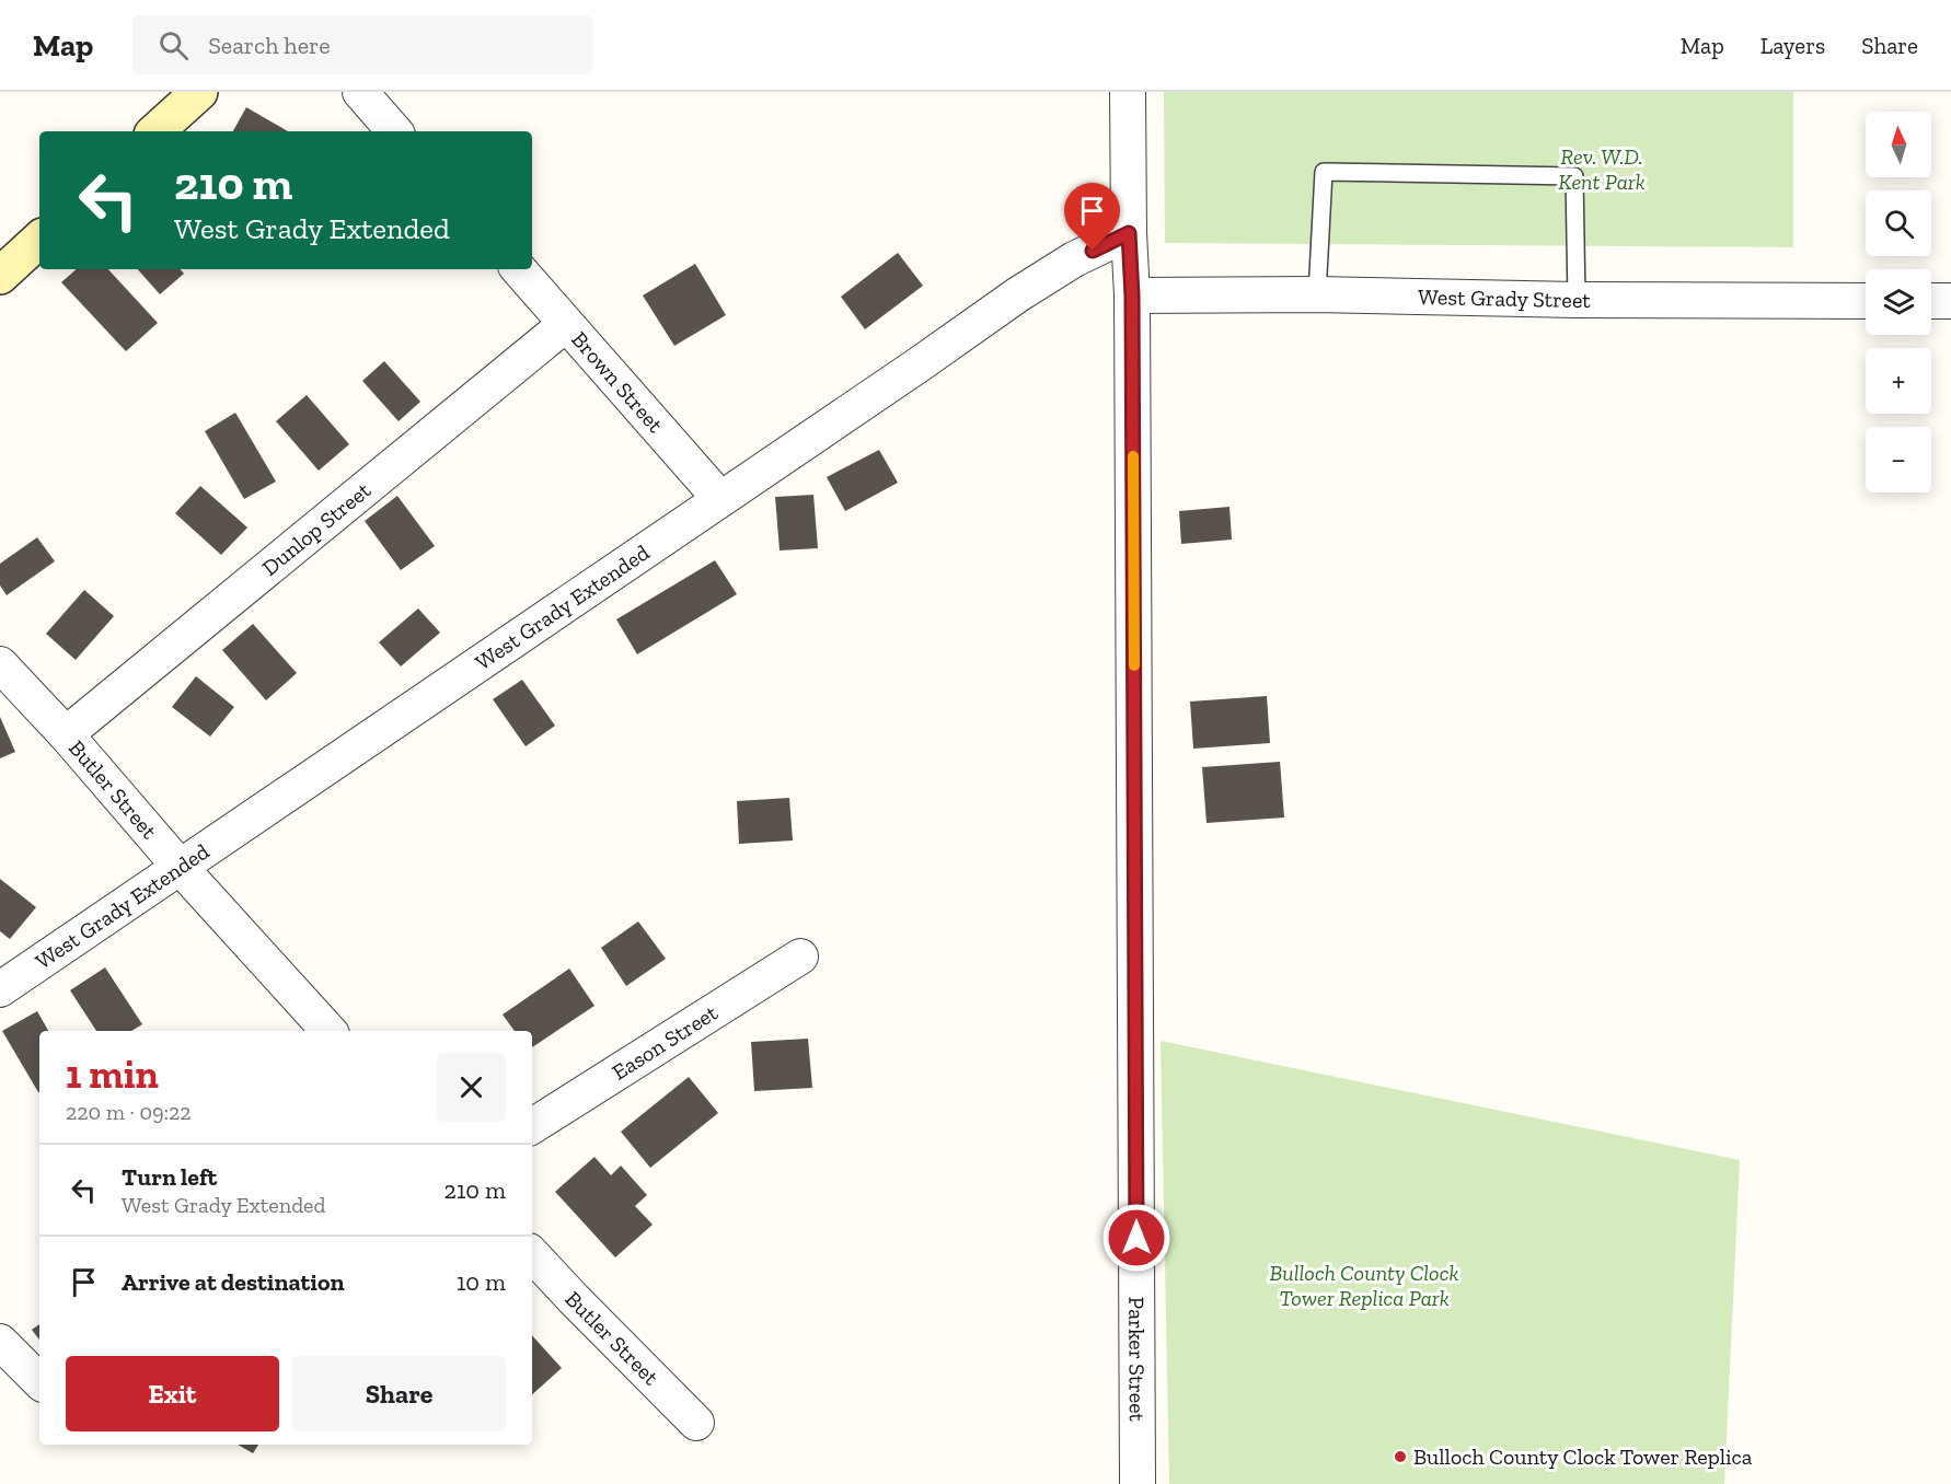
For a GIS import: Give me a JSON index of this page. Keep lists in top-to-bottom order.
{
  "streets": {
    "street": [
      "West Grady Street",
      "Brown Street",
      "Dunlop Street",
      "West Grady Extended",
      "Butler Street",
      "Eason Street",
      "Parker Street"
    ]
  },
  "crossings": [
    ["West Grady Street", "Parker Street"],
    ["Brown Street", "Dunlop Street"],
    ["Brown Street", "West Grady Extended"],
    ["Dunlop Street", "Butler Street"],
    ["West Grady Extended", "Butler Street"],
    ["West Grady Extended", "Parker Street"]
  ],
  "parks": ["Rev. W.D. Kent Park", "Bulloch County Clock Tower Replica Park"],
  "places": ["Bulloch County Clock Tower Replica"],
  "north": "top",
  "page": {
    "header": "Map",
    "search": "Search here",
    "nav": ["Map", "Layers", "Share"],
    "map_buttons": ["+", "−"],
    "turn": ["210 m", "West Grady Extended"],
    "heading": ["1 min", "220 m · 09:22"],
    "list": [
      {
        "name": "Turn left",
        "note": "West Grady Extended",
        "value": "210 m"
      },
      {
        "name": "Arrive at destination",
        "value": "10 m"
      }
    ],
    "buttons": ["Exit", "Share"]
  }
}
